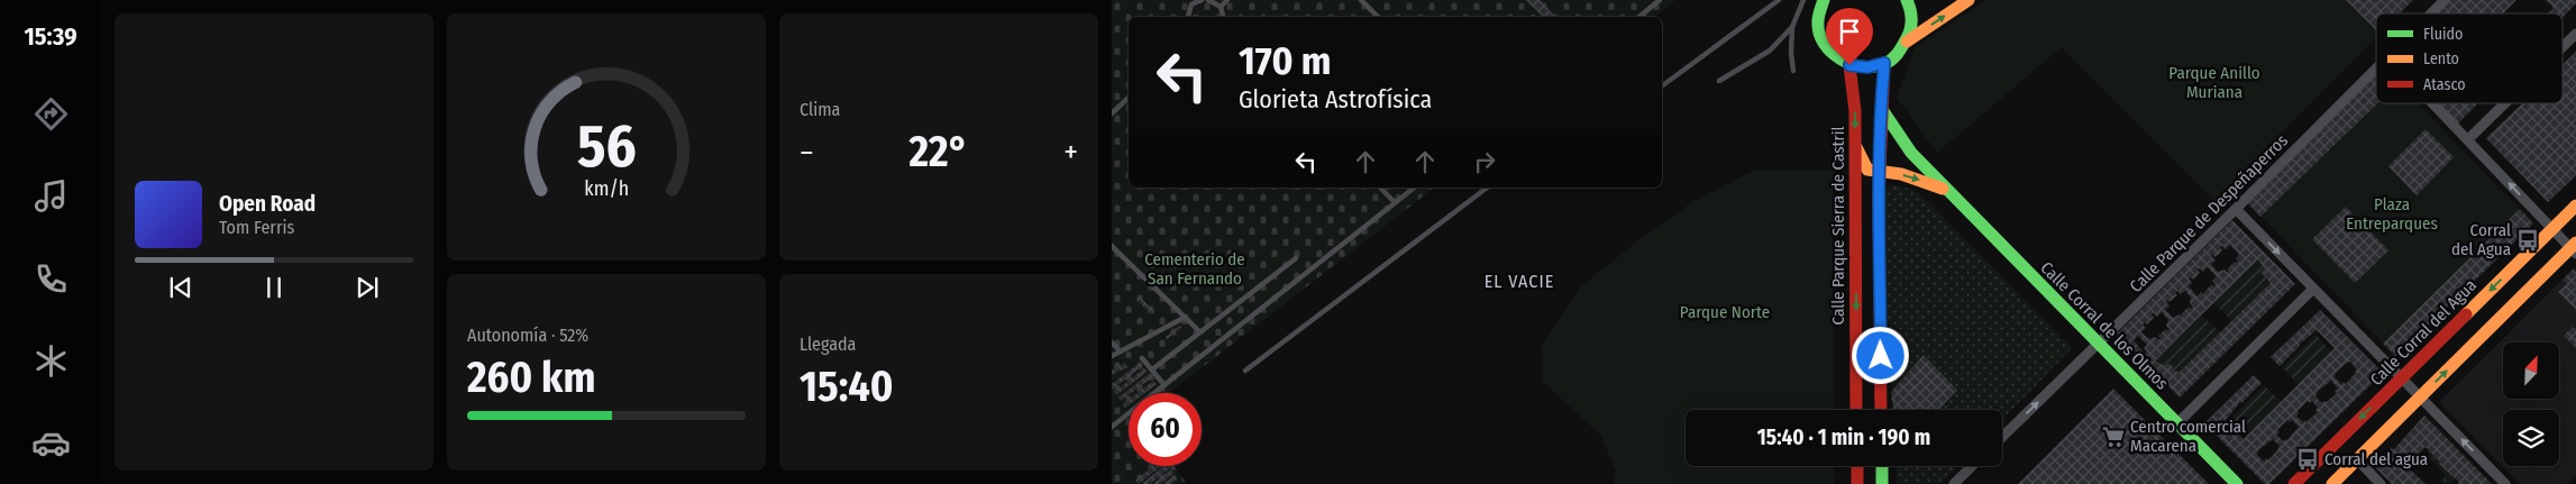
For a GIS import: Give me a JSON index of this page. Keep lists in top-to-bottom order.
{
  "streets": {
    "street": [
      "Calle Parque de Despeñaperros",
      "Calle Parque Sierra de Castril",
      "Calle Corral de los Olmos",
      "Calle Corral del Agua"
    ]
  },
  "crossings": [
    ["Calle Parque de Despeñaperros", "Calle Corral de los Olmos"]
  ],
  "districts": ["EL VACIE"],
  "parks": [
    "Parque Anillo Muriana",
    "Plaza Entreparques",
    "Cementerio de San Fernando",
    "Parque Norte"
  ],
  "places": {
    "bus stop": ["Corral del Agua", "Corral del agua"],
    "supermarket": ["Centro comercial Macarena"]
  },
  "legend": ["Fluido", "Lento", "Atasco"],
  "north": "top right",
  "page": {
    "tabs": "15:39",
    "tile": [
      "Clima",
      ["Autonomía · 52%", "260 km"],
      ["Llegada", "15:40"]
    ],
    "turn": ["170 m", "Glorieta Astrofísica"],
    "heat": ["−", "22°", "+"],
    "song": ["Open Road", "Tom Ferris"],
    "limit": "60",
    "trip": "15:40 · 1 min · 190 m",
    "gauge": ["56", "km/h"]
  }
}
